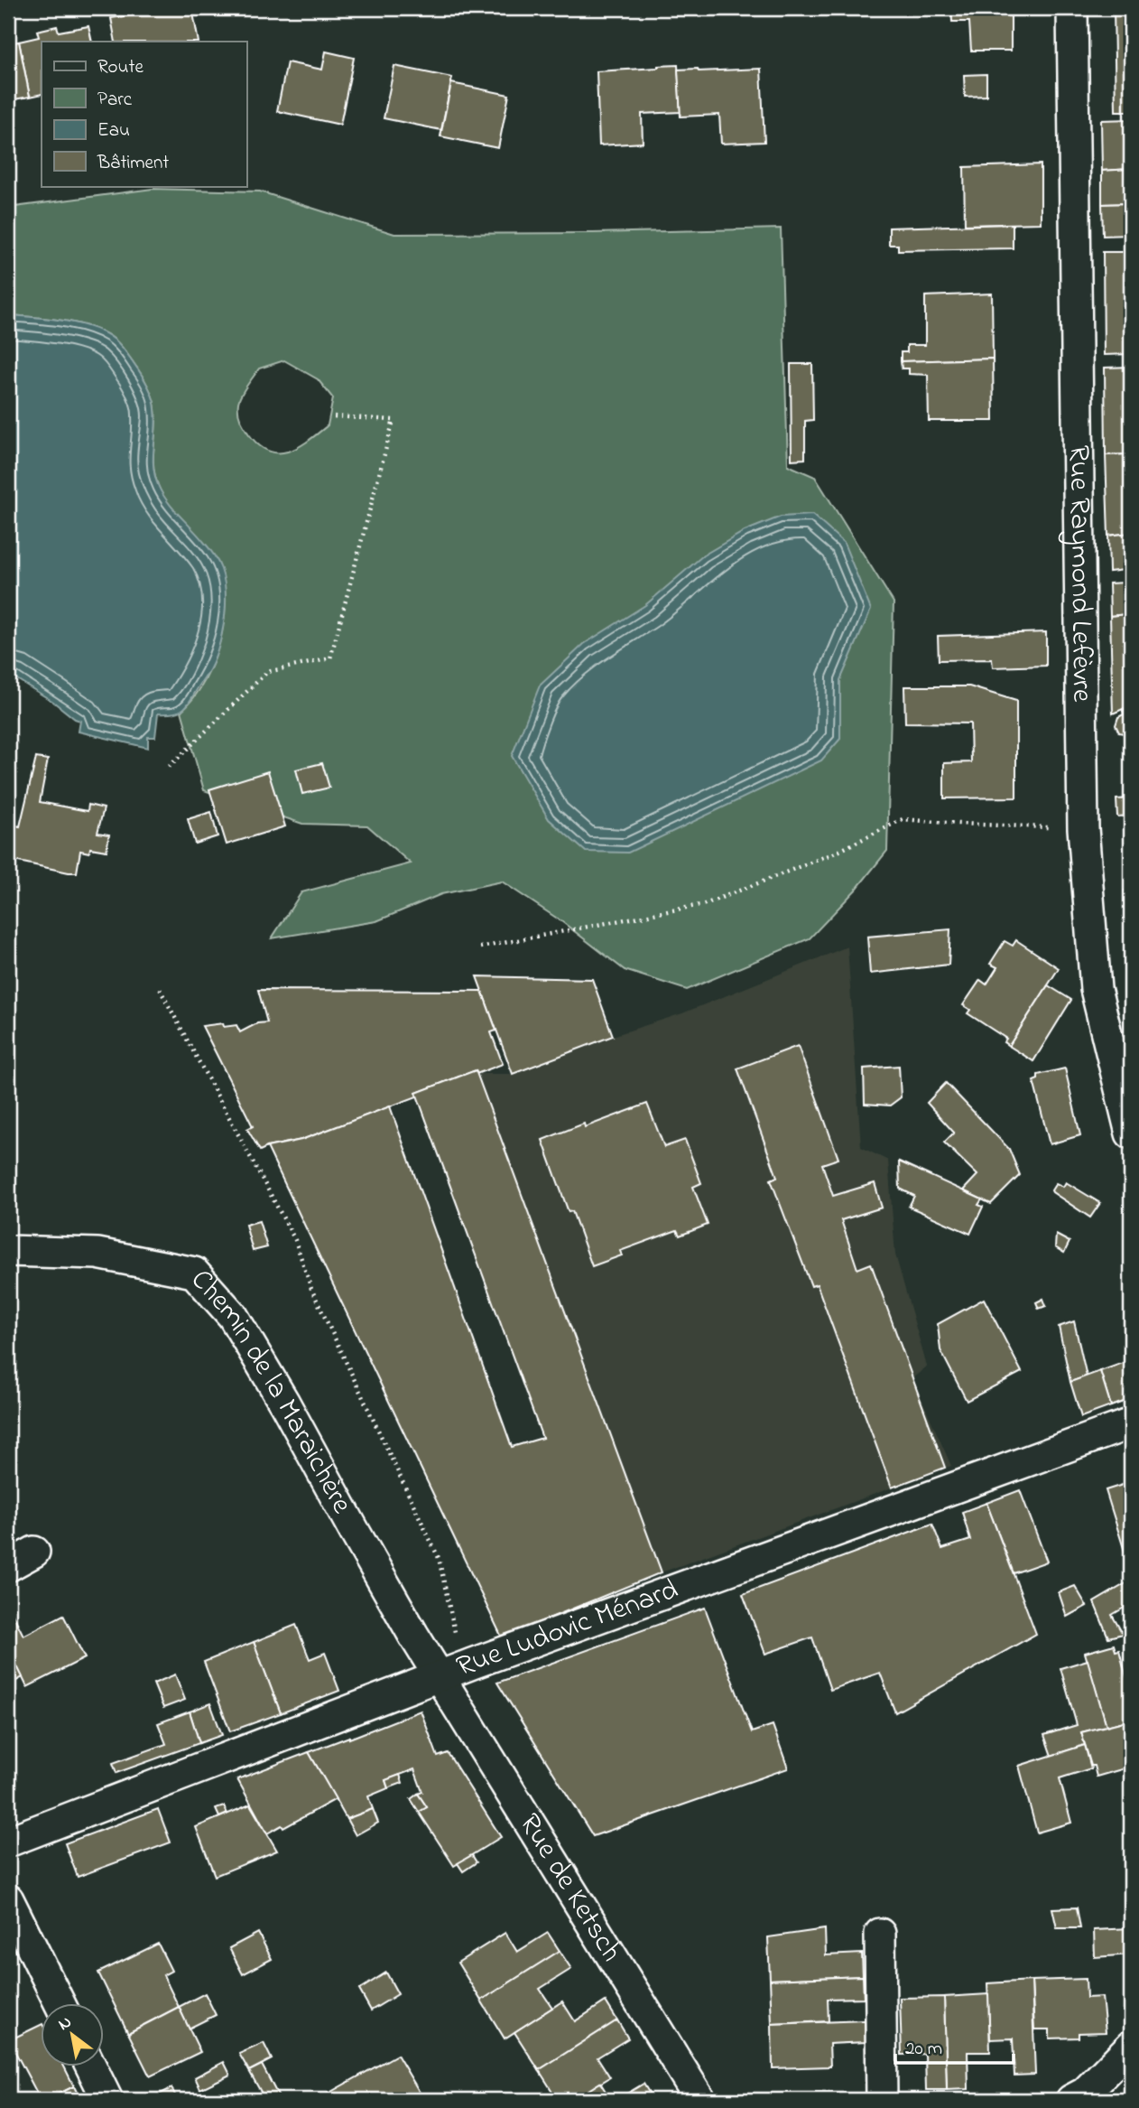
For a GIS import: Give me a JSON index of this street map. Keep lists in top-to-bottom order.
{
  "streets": {
    "street": [
      "Rue Raymond Lefèvre",
      "Chemin de la Maraichère",
      "Rue Ludovic Ménard",
      "Rue de Ketsch"
    ]
  },
  "crossings": [
    ["Chemin de la Maraichère", "Rue Ludovic Ménard"],
    ["Chemin de la Maraichère", "Rue de Ketsch"],
    ["Rue Ludovic Ménard", "Rue de Ketsch"]
  ],
  "legend": [
    "Route",
    "Parc",
    "Eau",
    "Bâtiment"
  ],
  "scale_bar": "20 m",
  "north": "top left"
}
